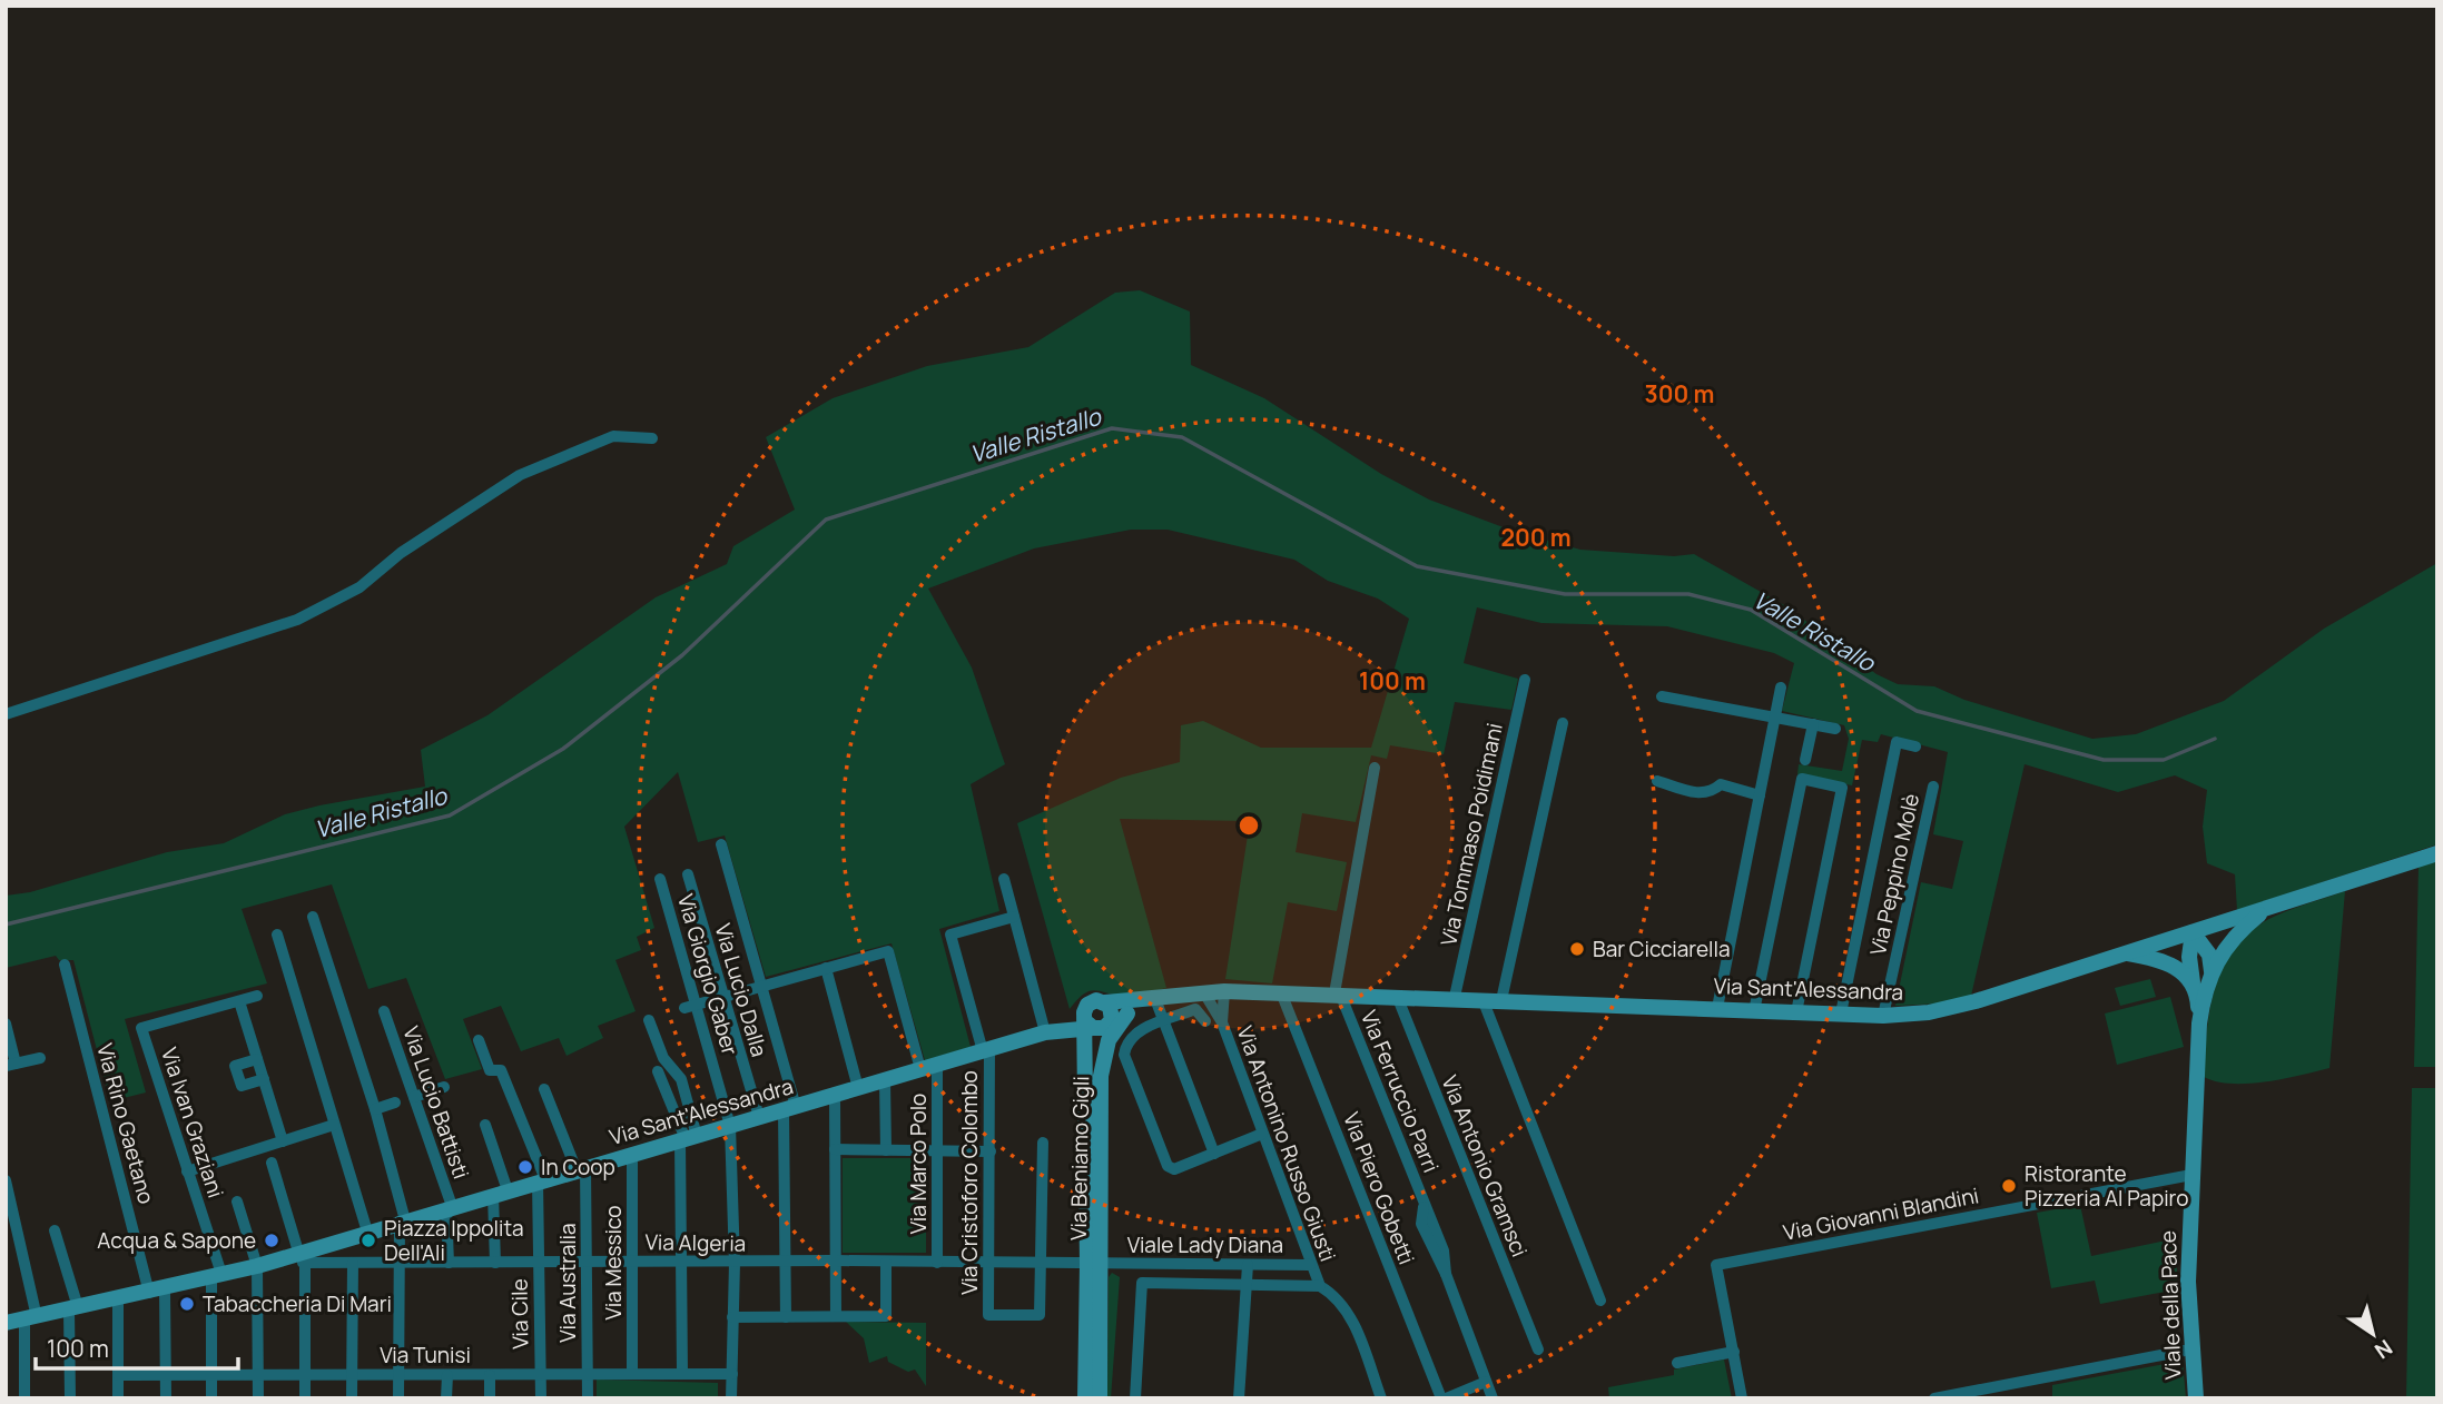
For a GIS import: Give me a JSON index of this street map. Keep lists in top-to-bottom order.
{
  "streets": {
    "street": [
      "Via Tommaso Poidimani",
      "Via Peppino Molè",
      "Via Giorgio Gaber",
      "Via Sant'Alessandra",
      "Via Lucio Dalla",
      "Via Ferruccio Parri",
      "Via Lucio Battisti",
      "Via Ivan Graziani",
      "Via Rino Gaetano",
      "Via Antonino Russo Giusti",
      "Via Beniamo Gigli",
      "Via Marco Polo",
      "Via Antonio Gramsci",
      "Via Cristoforo Colombo",
      "Via Piero Gobetti",
      "Via Giovanni Blandini",
      "Via Algeria",
      "Viale Lady Diana",
      "Via Messico",
      "Via Australia",
      "Viale della Pace",
      "Via Cile",
      "Via Tunisi"
    ]
  },
  "crossings": [
    ["Via Tommaso Poidimani", "Via Sant'Alessandra"],
    ["Via Peppino Molè", "Via Sant'Alessandra"],
    ["Via Giorgio Gaber", "Via Sant'Alessandra"],
    ["Via Giorgio Gaber", "Via Algeria"],
    ["Via Giorgio Gaber", "Via Tunisi"],
    ["Via Sant'Alessandra", "Via Lucio Dalla"],
    ["Via Sant'Alessandra", "Via Ferruccio Parri"],
    ["Via Sant'Alessandra", "Via Lucio Battisti"],
    ["Via Sant'Alessandra", "Via Ivan Graziani"],
    ["Via Sant'Alessandra", "Via Rino Gaetano"],
    ["Via Sant'Alessandra", "Via Marco Polo"],
    ["Via Sant'Alessandra", "Via Antonio Gramsci"],
    ["Via Sant'Alessandra", "Via Cristoforo Colombo"],
    ["Via Sant'Alessandra", "Via Piero Gobetti"],
    ["Via Sant'Alessandra", "Via Algeria"],
    ["Via Sant'Alessandra", "Via Messico"],
    ["Via Sant'Alessandra", "Via Australia"],
    ["Via Sant'Alessandra", "Via Cile"],
    ["Via Lucio Battisti", "Via Algeria"],
    ["Via Ivan Graziani", "Via Tunisi"],
    ["Via Rino Gaetano", "Via Tunisi"],
    ["Via Antonino Russo Giusti", "Viale Lady Diana"],
    ["Via Beniamo Gigli", "Via Algeria"],
    ["Via Beniamo Gigli", "Viale Lady Diana"],
    ["Via Marco Polo", "Via Algeria"],
    ["Via Cristoforo Colombo", "Via Algeria"],
    ["Via Giovanni Blandini", "Viale della Pace"],
    ["Via Algeria", "Viale Lady Diana"],
    ["Via Algeria", "Via Messico"],
    ["Via Algeria", "Via Australia"],
    ["Via Algeria", "Via Cile"],
    ["Via Messico", "Via Tunisi"],
    ["Via Australia", "Via Tunisi"],
    ["Via Cile", "Via Tunisi"]
  ],
  "water": ["Valle Ristallo"],
  "places": [
    "Bar Cicciarella",
    "In Coop",
    "Ristorante Pizzeria Al Papiro",
    "Acqua & Sapone",
    "Piazza Ippolita Dell'Ali",
    "Tabaccheria Di Mari"
  ],
  "scale_bar": "100 m",
  "north": "bottom right",
  "rings": ["300 m", "200 m", "100 m"]
}
